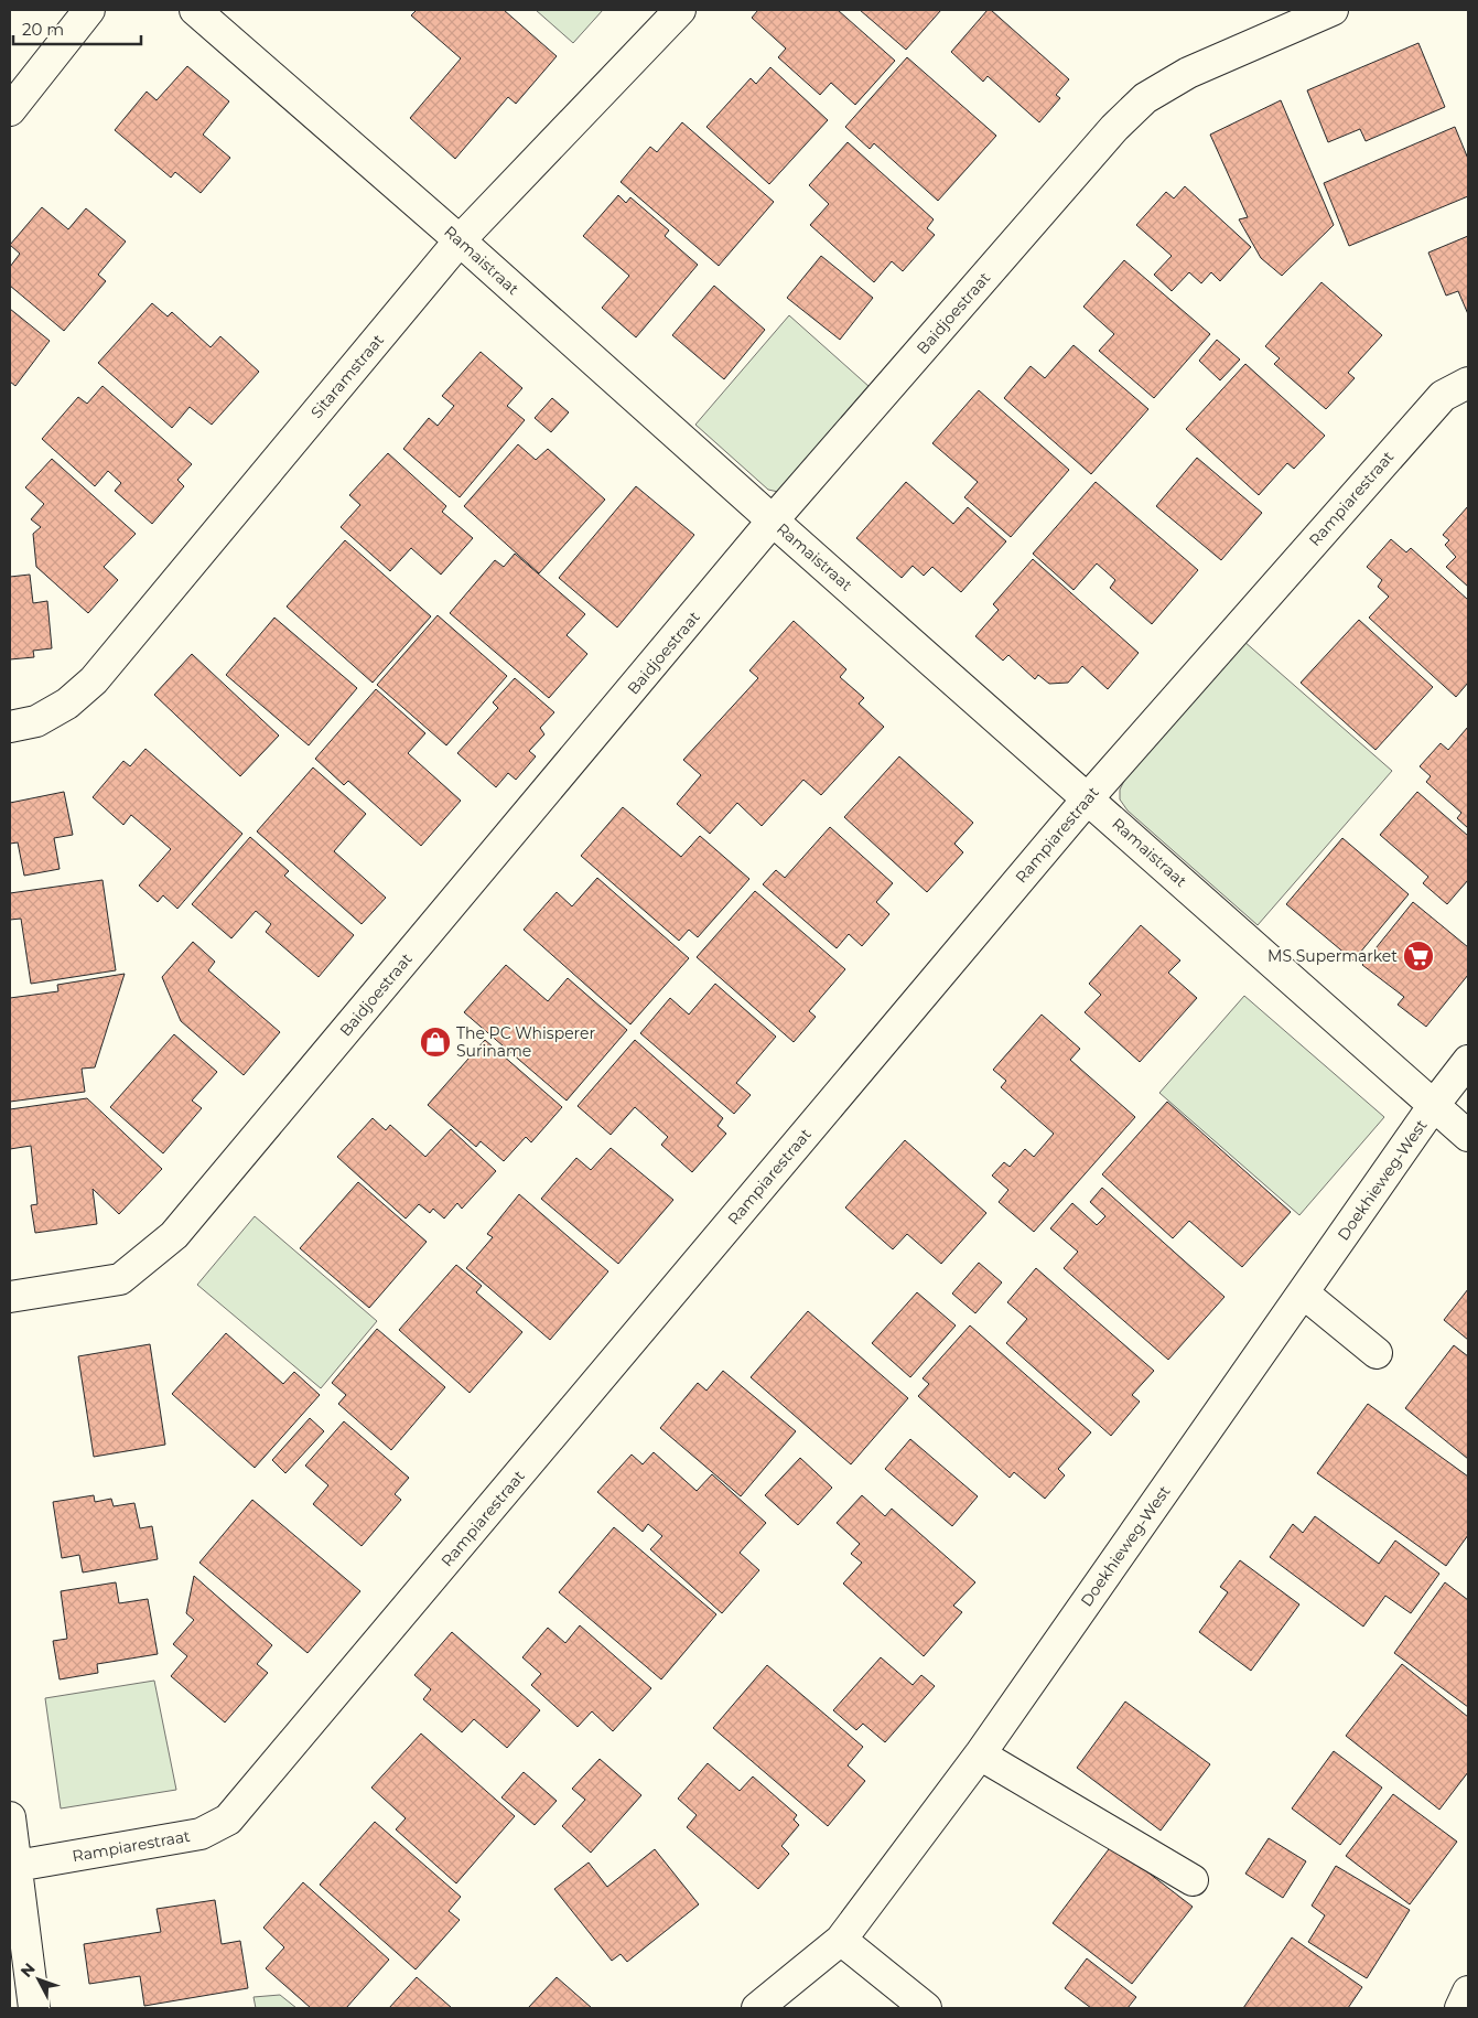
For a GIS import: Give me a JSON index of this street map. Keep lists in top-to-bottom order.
{
  "streets": {
    "street": [
      "Ramaistraat",
      "Baidjoestraat",
      "Sitaramstraat",
      "Rampiarestraat",
      "Doekhieweg-West"
    ]
  },
  "crossings": [
    ["Ramaistraat", "Baidjoestraat"],
    ["Ramaistraat", "Sitaramstraat"],
    ["Ramaistraat", "Rampiarestraat"],
    ["Ramaistraat", "Doekhieweg-West"]
  ],
  "places": {
    "supermarket": ["MS Supermarket"],
    "shop": ["The PC Whisperer Suriname"]
  },
  "scale_bar": "20 m",
  "north": "top left"
}
